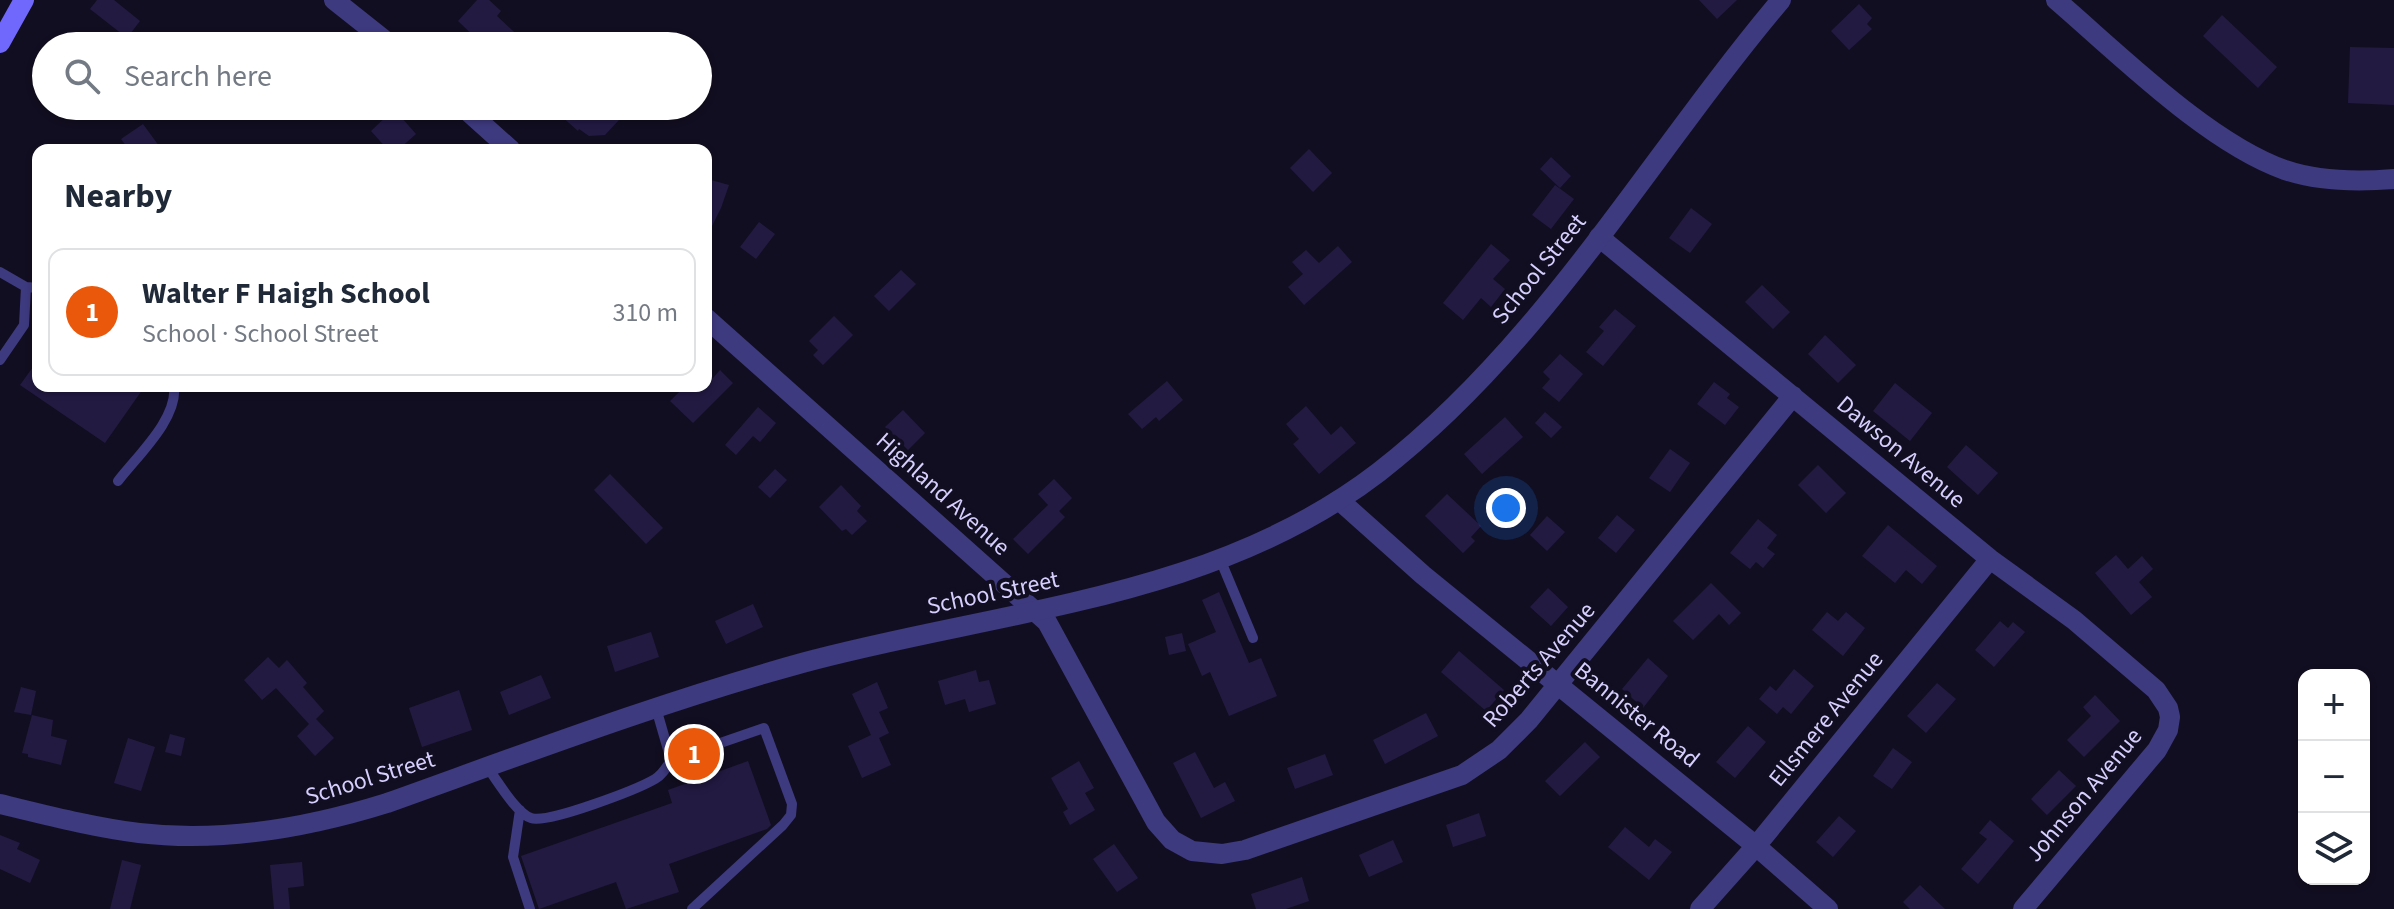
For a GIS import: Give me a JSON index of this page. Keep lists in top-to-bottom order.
{
  "streets": {
    "street": [
      "School Street",
      "Dawson Avenue",
      "Highland Avenue",
      "Roberts Avenue",
      "Bannister Road",
      "Ellsmere Avenue",
      "Johnson Avenue"
    ]
  },
  "crossings": [
    ["School Street", "Dawson Avenue"],
    ["School Street", "Highland Avenue"],
    ["School Street", "Bannister Road"],
    ["Dawson Avenue", "Roberts Avenue"],
    ["Dawson Avenue", "Ellsmere Avenue"],
    ["Dawson Avenue", "Johnson Avenue"],
    ["Highland Avenue", "Roberts Avenue"],
    ["Roberts Avenue", "Bannister Road"],
    ["Bannister Road", "Ellsmere Avenue"]
  ],
  "page": {
    "search": "Search here",
    "heading": "Nearby",
    "list": [
      {
        "mark": "1",
        "name": "Walter F Haigh School",
        "note": "School · School Street",
        "value": "310 m"
      }
    ],
    "map_buttons": ["+", "−"],
    "pins": "1"
  }
}
